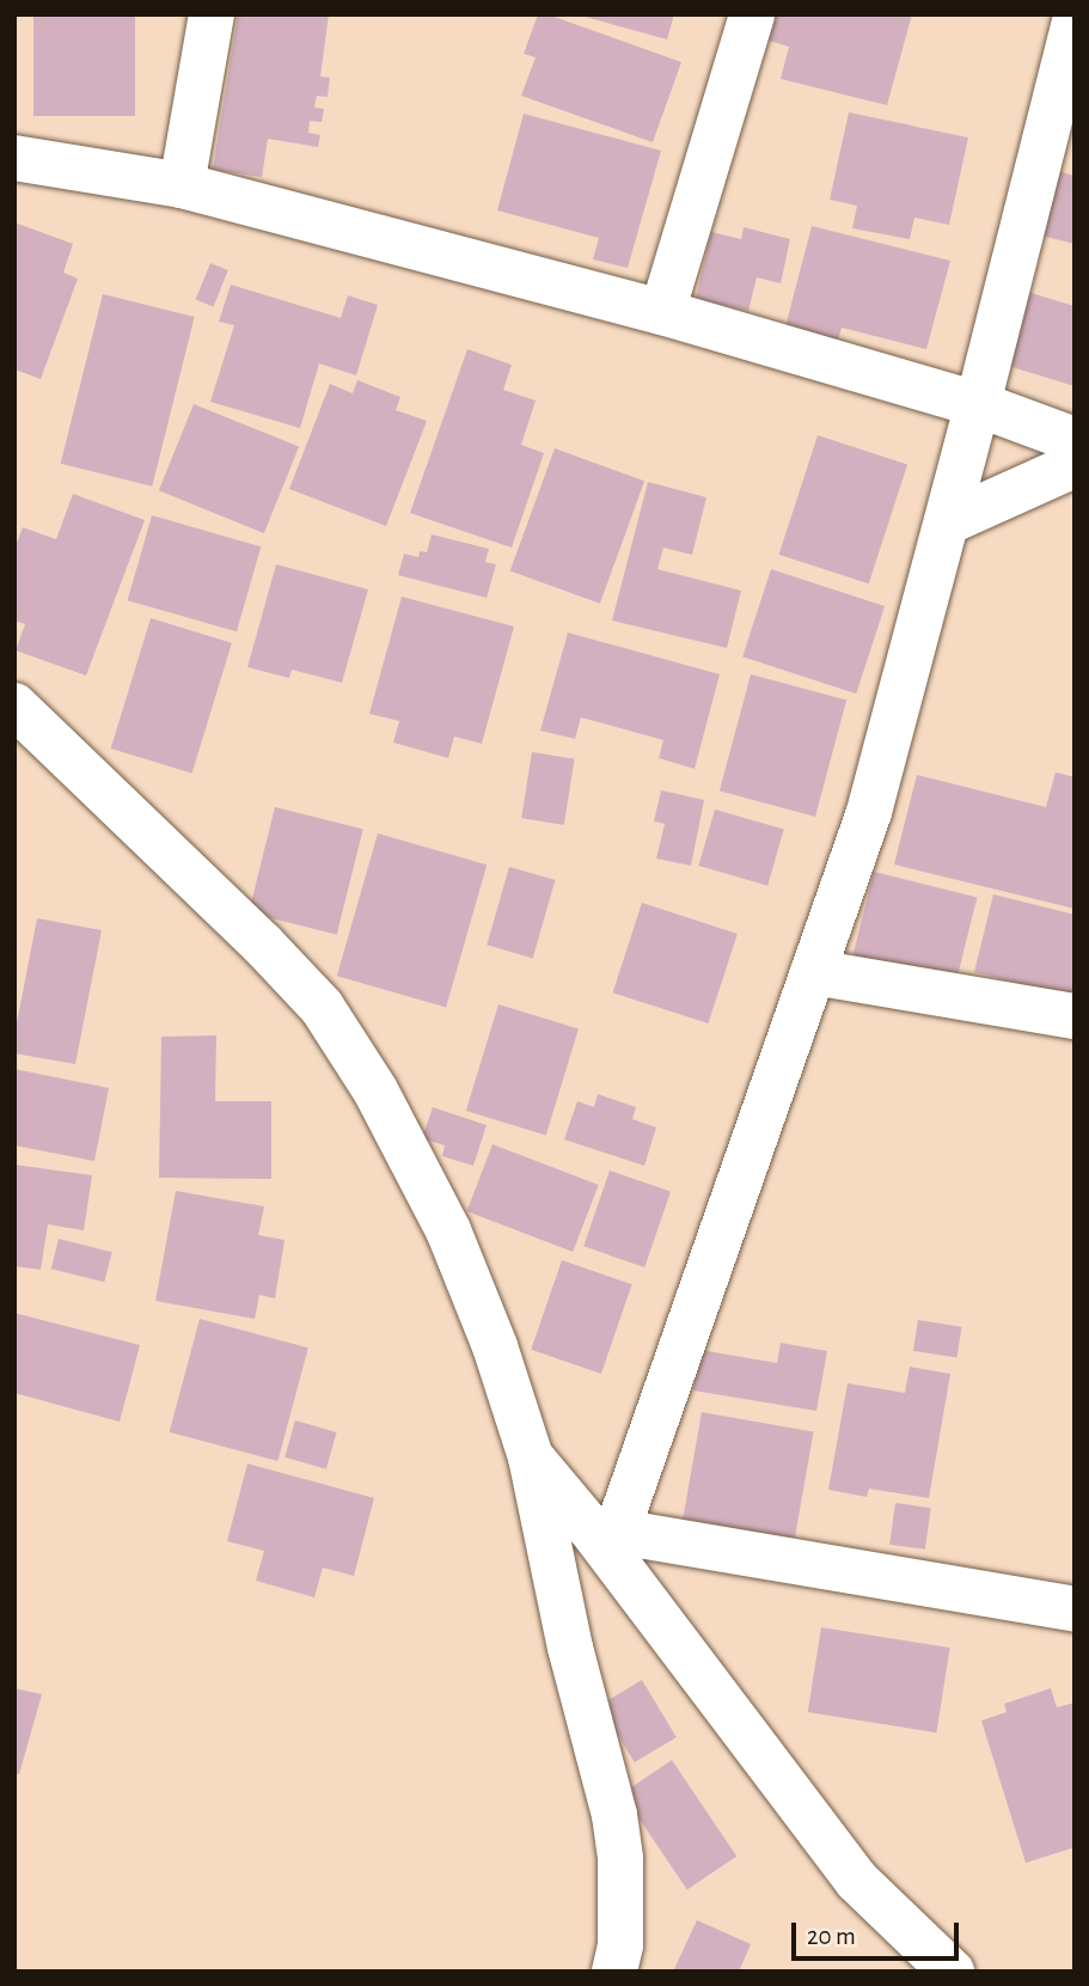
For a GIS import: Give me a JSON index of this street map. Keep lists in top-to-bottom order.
{
  "scale_bar": "20 m"
}
